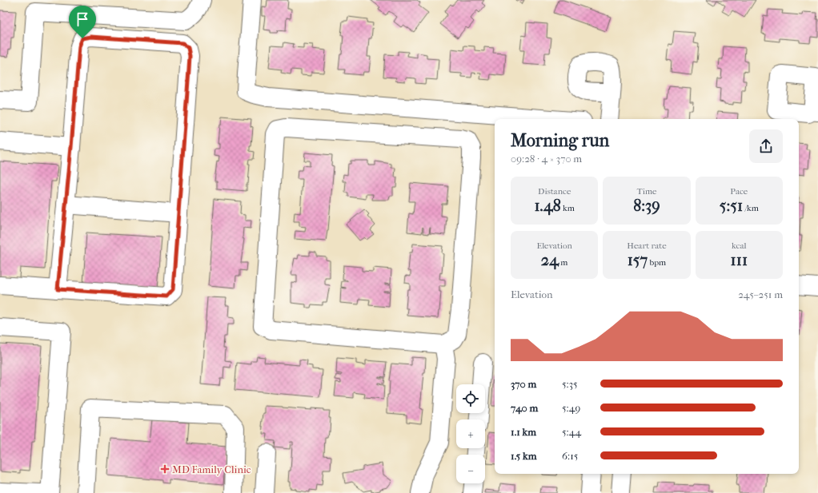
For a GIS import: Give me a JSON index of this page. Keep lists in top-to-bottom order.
{
  "places": {
    "health": ["MD Family Clinic"]
  },
  "page": {
    "heading": ["Morning run", "09:28 · 4 × 370 m"],
    "stats": [
      ["Distance", "1.48 km"],
      ["Time", "8:39"],
      ["Pace", "5:51 /km"],
      ["Elevation", "24 m"],
      ["Heart rate", "157 bpm"],
      ["kcal", "111"]
    ],
    "chart": ["Elevation", "245–251 m"],
    "list": [
      {
        "name": "370 m",
        "note": "5:35"
      },
      {
        "name": "740 m",
        "note": "5:49"
      },
      {
        "name": "1.1 km",
        "note": "5:44"
      },
      {
        "name": "1.5 km",
        "note": "6:15"
      }
    ],
    "map_buttons": ["+", "−"]
  }
}
